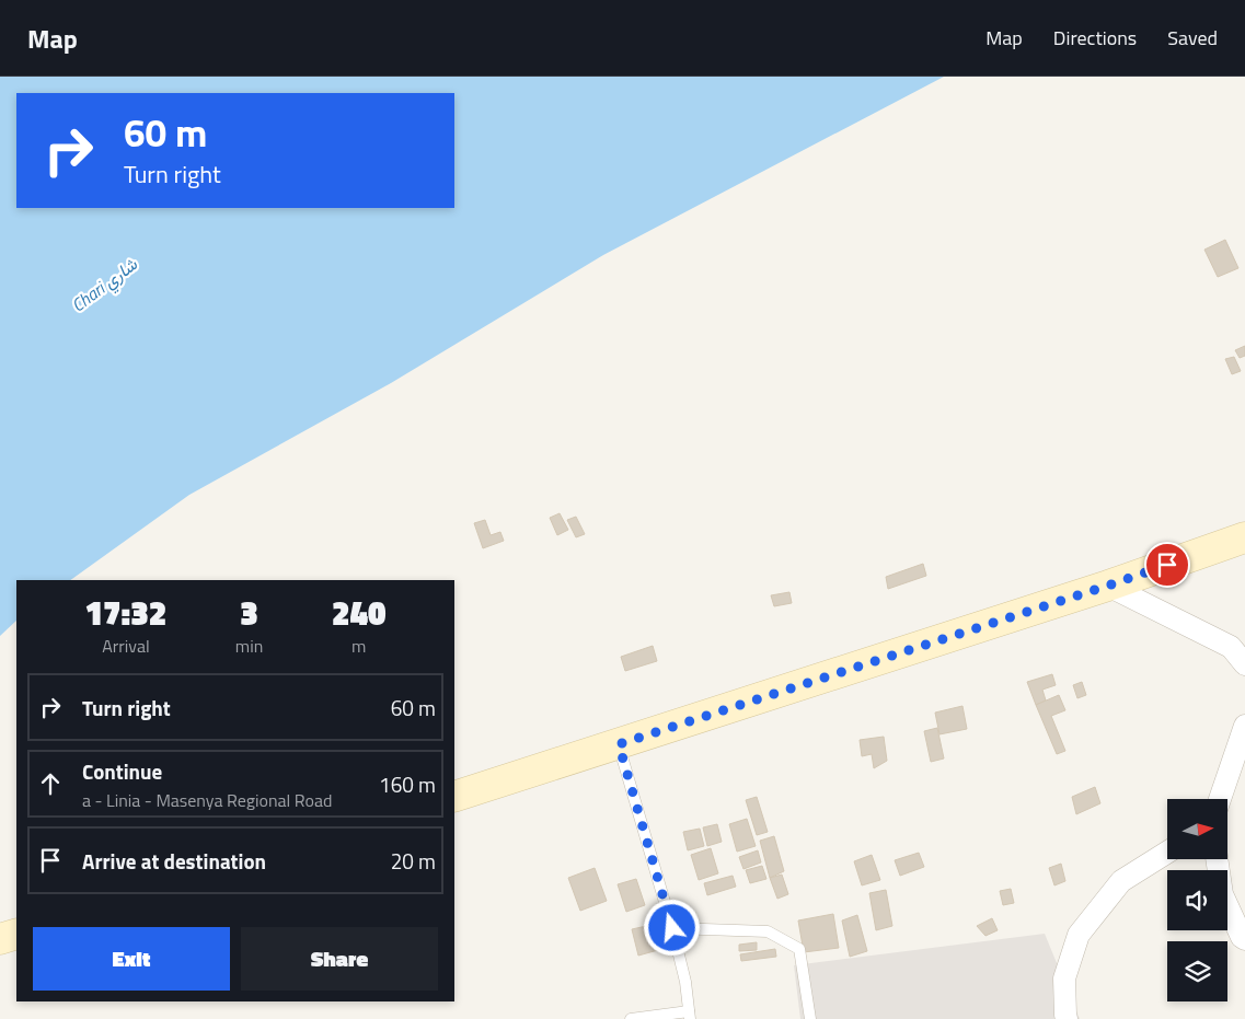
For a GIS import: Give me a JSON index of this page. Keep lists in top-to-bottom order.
{
  "water": ["Chari شاري"],
  "north": "right",
  "page": {
    "header": "Map",
    "nav": ["Map", "Directions", "Saved"],
    "turn": ["60 m", "Turn right"],
    "eta": [
      "17:32",
      "Arrival",
      "3",
      "min",
      "240",
      "m"
    ],
    "list": [
      {
        "name": "Turn right",
        "value": "60 m"
      },
      {
        "name": "Continue",
        "note": "a - Linia - Masenya Regional Road",
        "value": "160 m"
      },
      {
        "name": "Arrive at destination",
        "value": "20 m"
      }
    ],
    "buttons": ["Exit", "Share"]
  }
}
